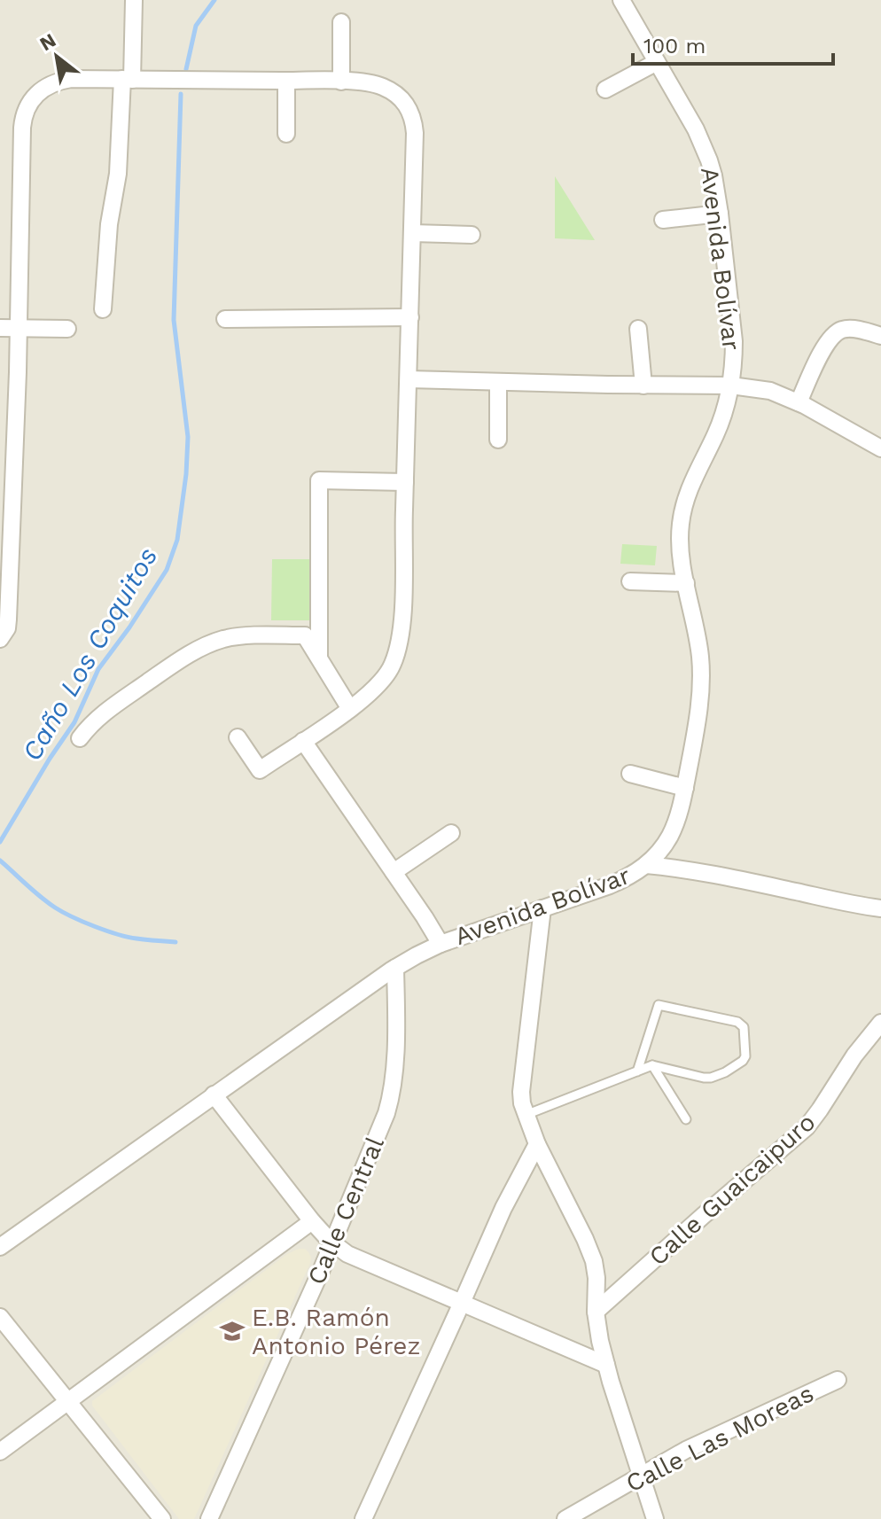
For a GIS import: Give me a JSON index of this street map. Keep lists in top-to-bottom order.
{
  "streets": {
    "street": [
      "Avenida Bolívar",
      "Calle Guaicaipuro",
      "Calle Central",
      "Calle Las Moreas"
    ]
  },
  "crossings": [
    ["Avenida Bolívar", "Calle Central"]
  ],
  "water": ["Caño Los Coquitos"],
  "places": {
    "school or university": ["E.B. Ramón Antonio Pérez"]
  },
  "scale_bar": "100 m",
  "north": "top left"
}
